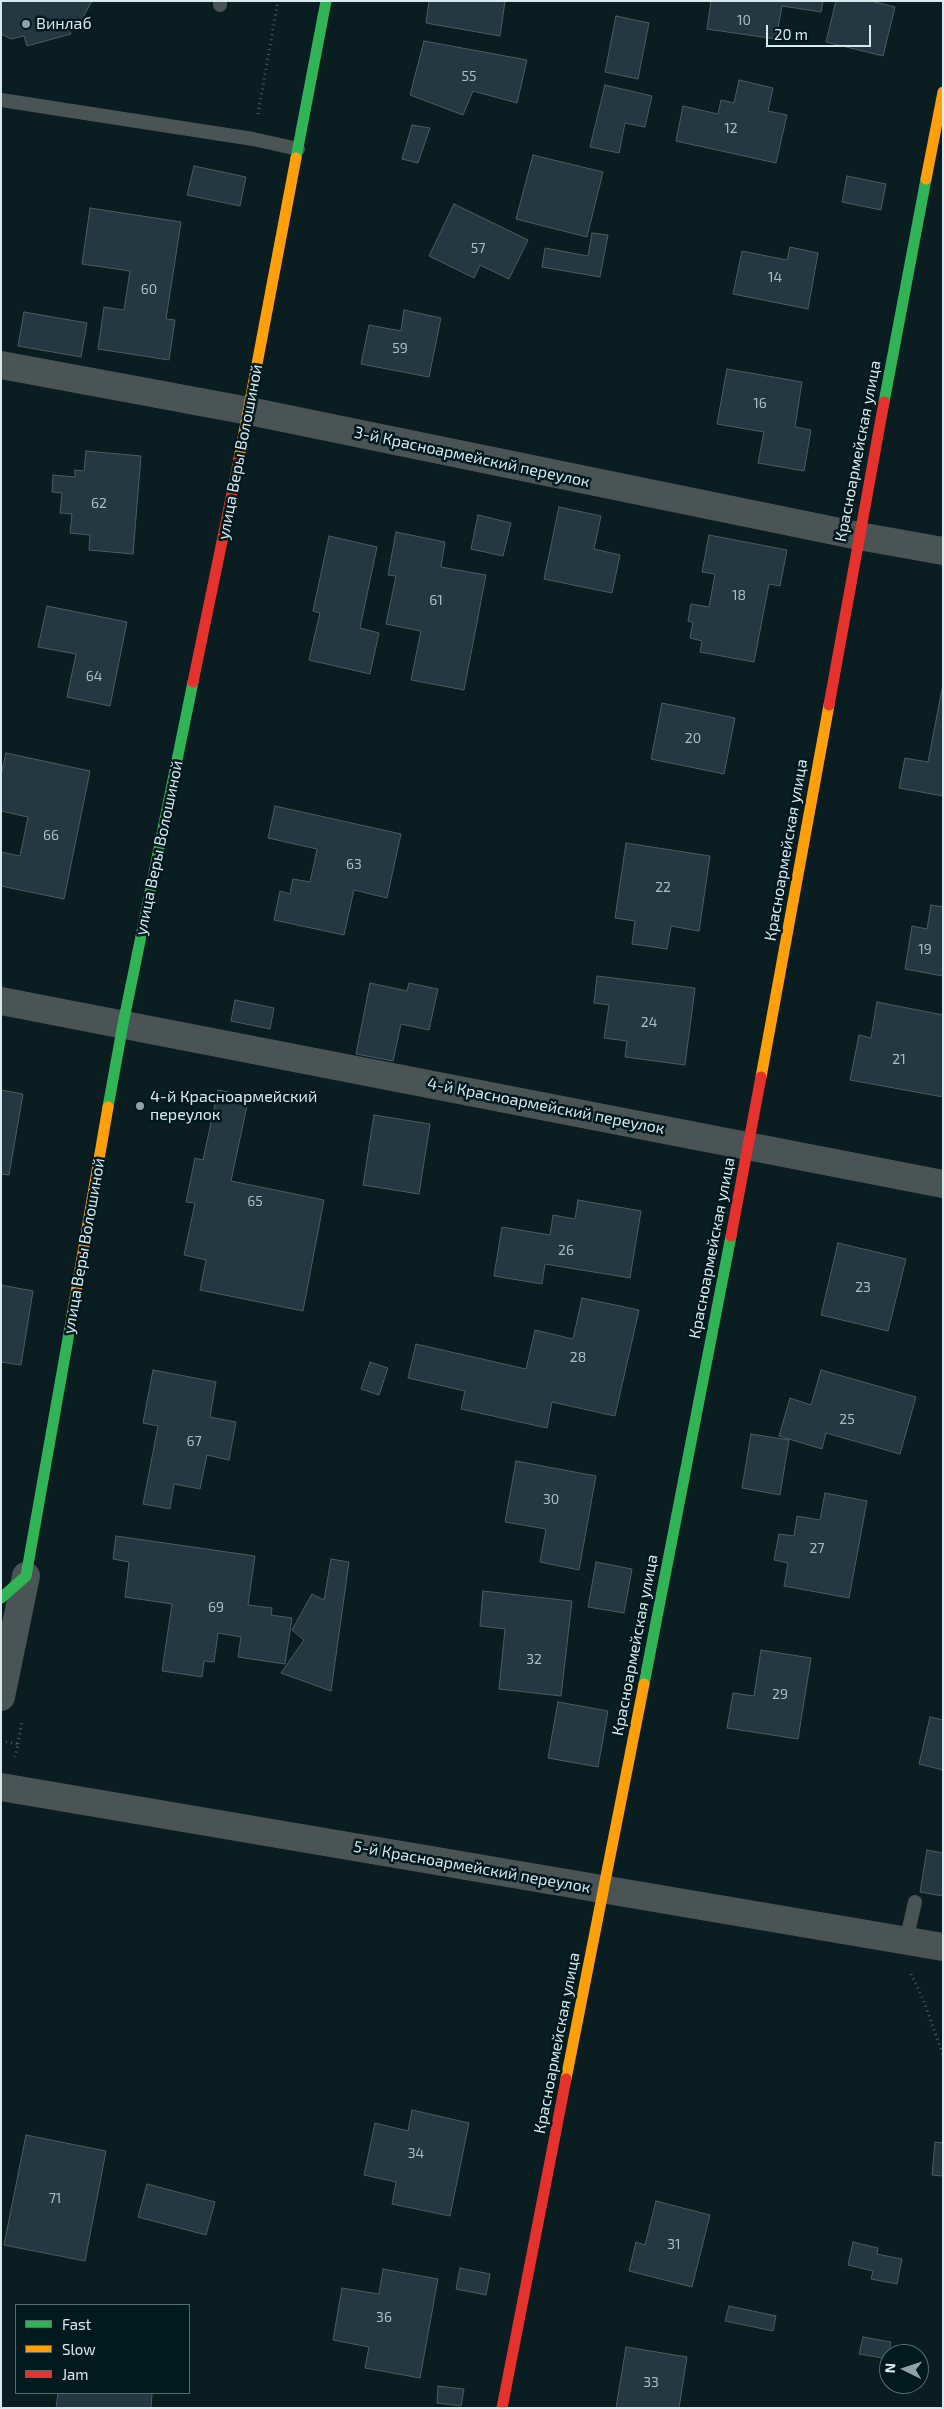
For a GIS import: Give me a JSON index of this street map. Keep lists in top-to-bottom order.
{
  "streets": {
    "street": [
      "Красноармейская улица",
      "улица Веры Волошиной",
      "3-й Красноармейский переулок",
      "4-й Красноармейский переулок",
      "5-й Красноармейский переулок"
    ]
  },
  "crossings": [
    ["Красноармейская улица", "3-й Красноармейский переулок"],
    ["Красноармейская улица", "4-й Красноармейский переулок"],
    ["Красноармейская улица", "5-й Красноармейский переулок"],
    ["улица Веры Волошиной", "3-й Красноармейский переулок"],
    ["улица Веры Волошиной", "4-й Красноармейский переулок"]
  ],
  "places": ["Винлаб", "4-й Красноармейский переулок"],
  "house_numbers": [
    "10",
    "55",
    "12",
    "57",
    "14",
    "60",
    "59",
    "16",
    "62",
    "18",
    "61",
    "64",
    "20",
    "66",
    "63",
    "22",
    "19",
    "24",
    "21",
    "65",
    "26",
    "23",
    "28",
    "25",
    "67",
    "30",
    "27",
    "69",
    "32",
    "29",
    "34",
    "71",
    "31",
    "36",
    "33"
  ],
  "legend": ["Fast", "Slow", "Jam"],
  "scale_bar": "20 m",
  "north": "left"
}
